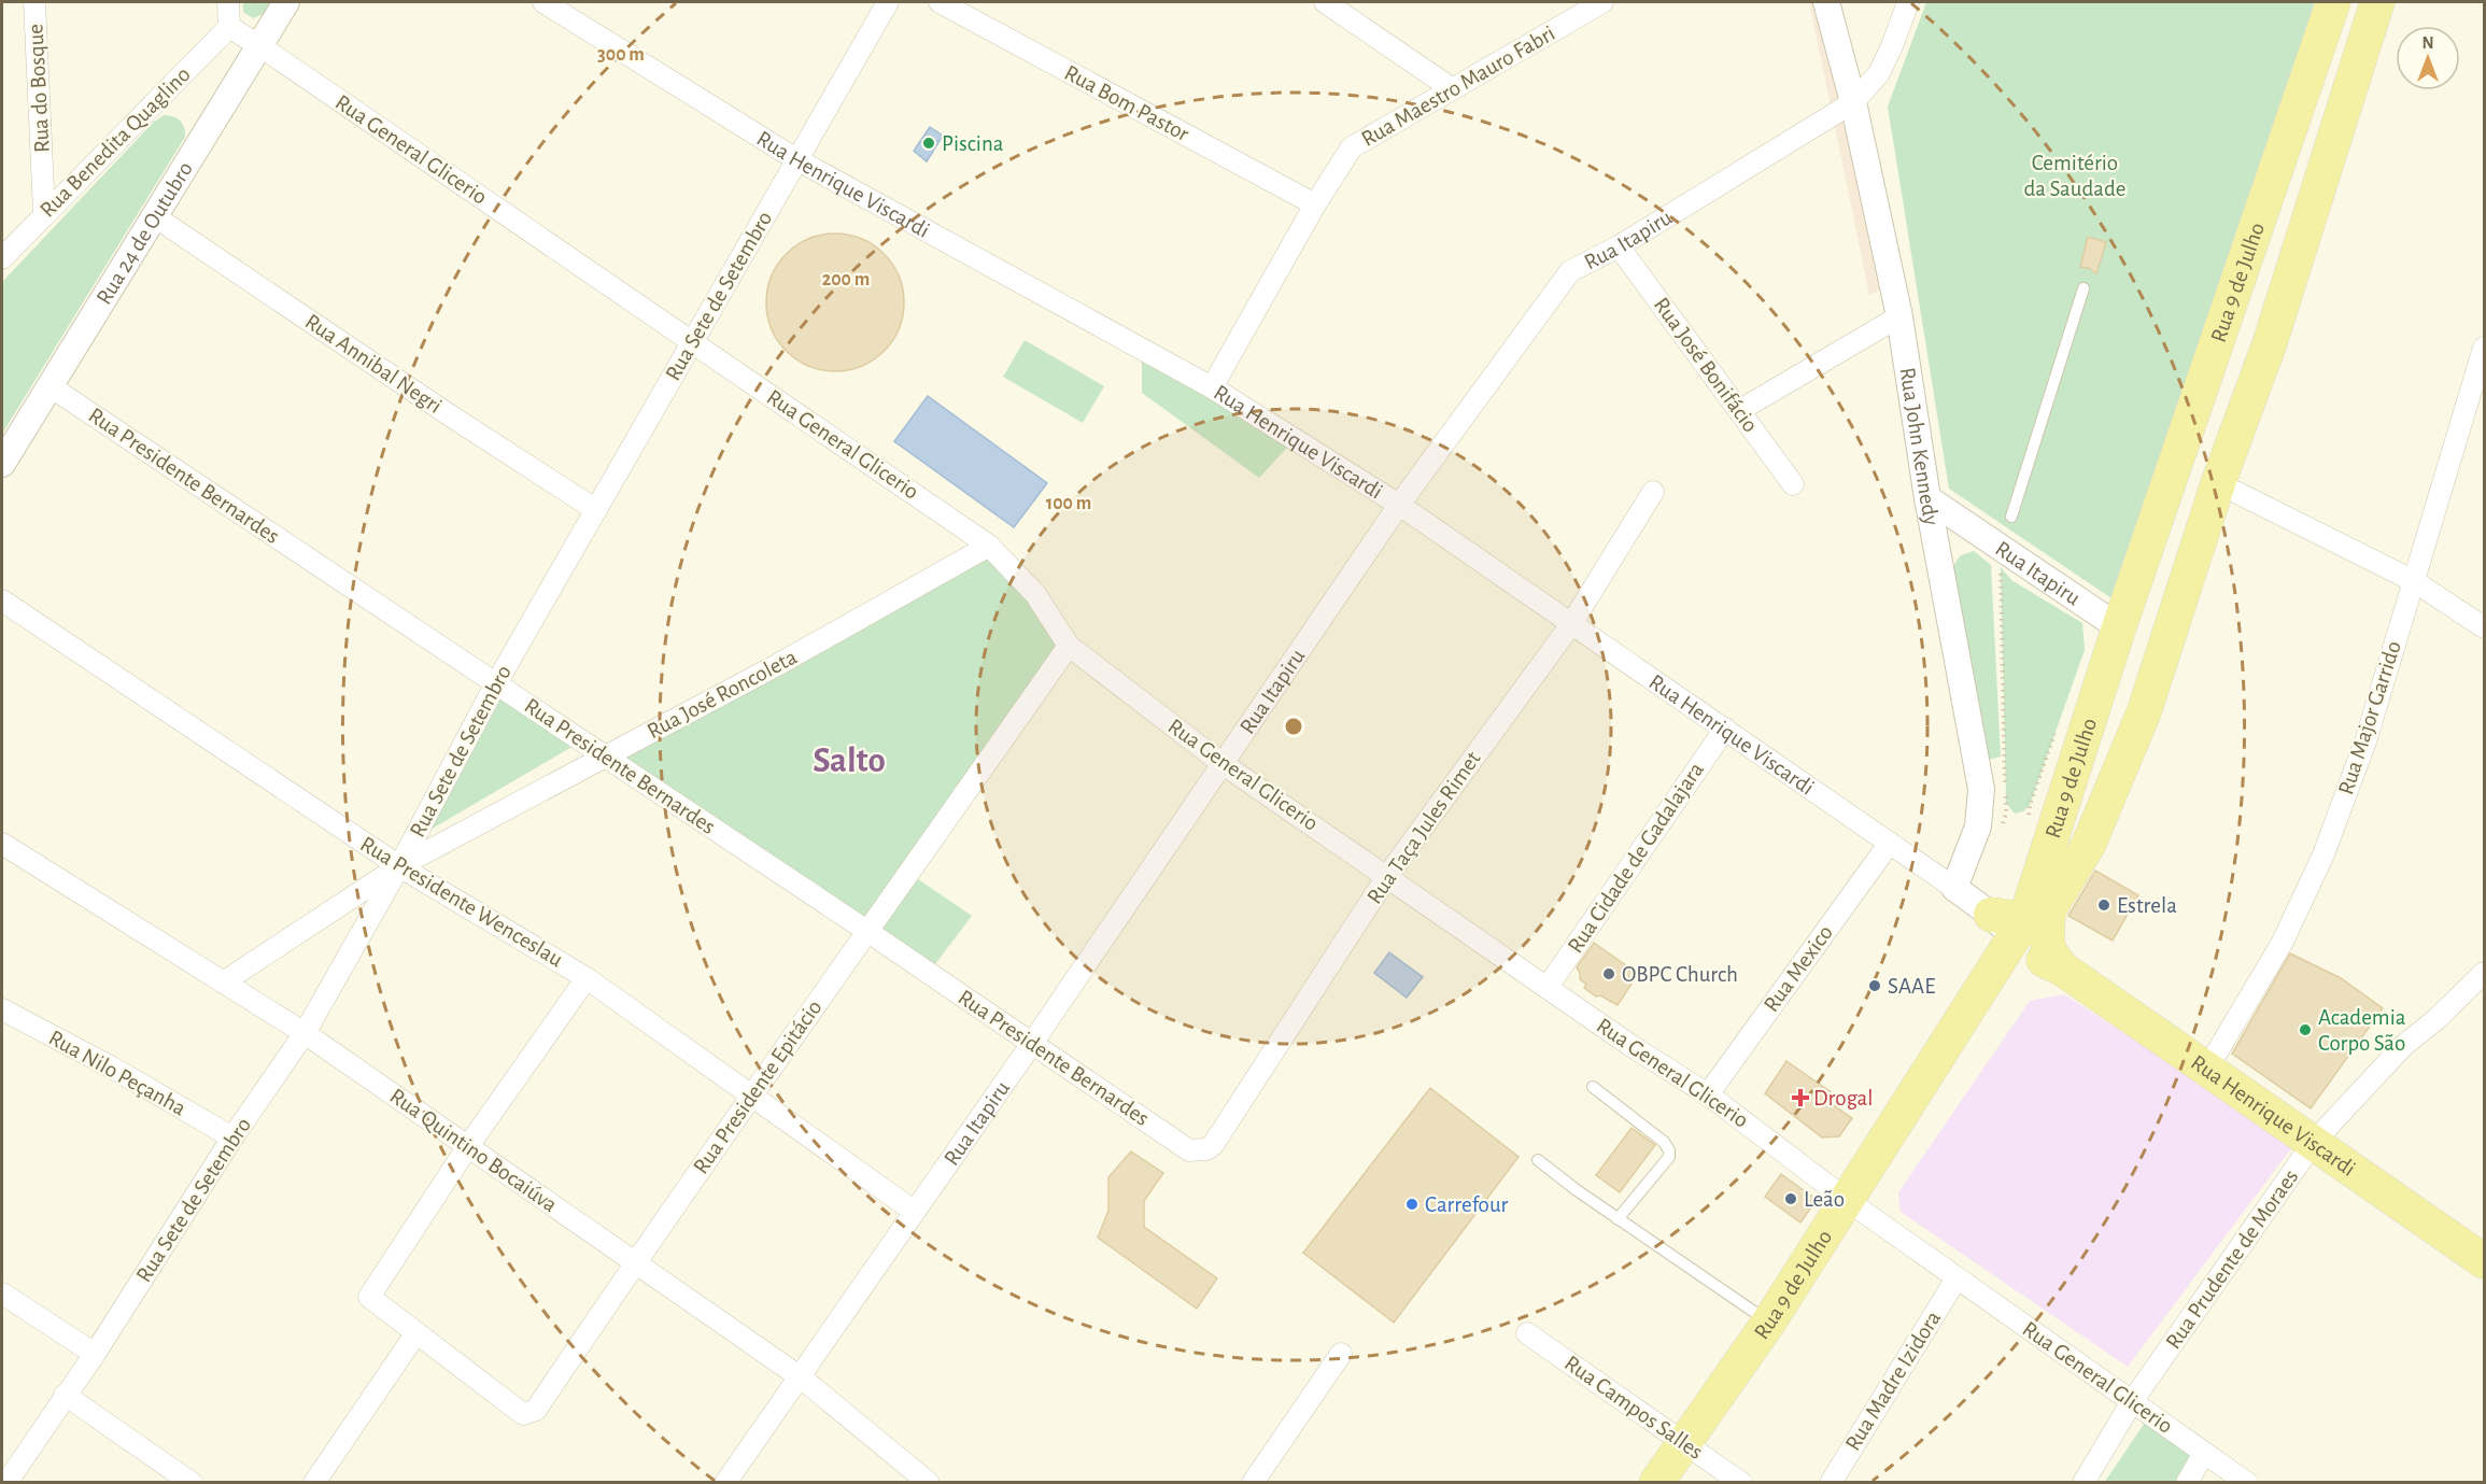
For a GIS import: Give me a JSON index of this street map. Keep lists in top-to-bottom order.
{
  "streets": {
    "main road": ["Rua Henrique Viscardi", "Rua 9 de Julho"],
    "street": [
      "Rua Maestro Mauro Fabri",
      "Rua do Bosque",
      "Rua Bom Pastor",
      "Rua Benedita Quaglino",
      "Rua General Glicerio",
      "Rua 24 de Outubro",
      "Rua Itapiru",
      "Rua Sete de Setembro",
      "Rua Annibal Negri",
      "Rua José Bonifácio",
      "Rua John Kennedy",
      "Rua Presidente Bernardes",
      "Rua José Roncoleta",
      "Rua Major Garrido",
      "Rua Taça Jules Rimet",
      "Rua Cidade de Gadalajara",
      "Rua Presidente Wenceslau",
      "Rua Mexico",
      "Rua Nilo Peçanha",
      "Rua Presidente Epitácio",
      "Rua Quintino Bocaiúva",
      "Rua Prudente de Moraes",
      "Rua Madre Izidora",
      "Rua Campos Salles"
    ]
  },
  "crossings": [
    ["Rua Maestro Mauro Fabri", "Rua Bom Pastor"],
    ["Rua Maestro Mauro Fabri", "Rua Henrique Viscardi"],
    ["Rua do Bosque", "Rua Benedita Quaglino"],
    ["Rua Benedita Quaglino", "Rua General Glicerio"],
    ["Rua General Glicerio", "Rua 24 de Outubro"],
    ["Rua General Glicerio", "Rua Itapiru"],
    ["Rua General Glicerio", "Rua 9 de Julho"],
    ["Rua General Glicerio", "Rua Sete de Setembro"],
    ["Rua General Glicerio", "Rua José Roncoleta"],
    ["Rua General Glicerio", "Rua Taça Jules Rimet"],
    ["Rua General Glicerio", "Rua Cidade de Gadalajara"],
    ["Rua General Glicerio", "Rua Mexico"],
    ["Rua General Glicerio", "Rua Presidente Epitácio"],
    ["Rua General Glicerio", "Rua Prudente de Moraes"],
    ["Rua General Glicerio", "Rua Madre Izidora"],
    ["Rua Henrique Viscardi", "Rua Itapiru"],
    ["Rua Henrique Viscardi", "Rua 9 de Julho"],
    ["Rua Henrique Viscardi", "Rua Sete de Setembro"],
    ["Rua Henrique Viscardi", "Rua John Kennedy"],
    ["Rua Henrique Viscardi", "Rua Major Garrido"],
    ["Rua Henrique Viscardi", "Rua Taça Jules Rimet"],
    ["Rua Henrique Viscardi", "Rua Cidade de Gadalajara"],
    ["Rua Henrique Viscardi", "Rua Mexico"],
    ["Rua Henrique Viscardi", "Rua Prudente de Moraes"],
    ["Rua 24 de Outubro", "Rua Annibal Negri"],
    ["Rua 24 de Outubro", "Rua Presidente Bernardes"],
    ["Rua Itapiru", "Rua 9 de Julho"],
    ["Rua Itapiru", "Rua José Bonifácio"],
    ["Rua Itapiru", "Rua John Kennedy"],
    ["Rua Itapiru", "Rua Presidente Bernardes"],
    ["Rua Itapiru", "Rua Presidente Wenceslau"],
    ["Rua Itapiru", "Rua Quintino Bocaiúva"],
    ["Rua 9 de Julho", "Rua Campos Salles"],
    ["Rua Sete de Setembro", "Rua Annibal Negri"],
    ["Rua Sete de Setembro", "Rua Presidente Bernardes"],
    ["Rua Sete de Setembro", "Rua José Roncoleta"],
    ["Rua Sete de Setembro", "Rua Presidente Wenceslau"],
    ["Rua Sete de Setembro", "Rua Nilo Peçanha"],
    ["Rua Sete de Setembro", "Rua Quintino Bocaiúva"],
    ["Rua Presidente Bernardes", "Rua José Roncoleta"],
    ["Rua Presidente Bernardes", "Rua Taça Jules Rimet"],
    ["Rua Presidente Bernardes", "Rua Presidente Epitácio"],
    ["Rua José Roncoleta", "Rua Presidente Wenceslau"],
    ["Rua José Roncoleta", "Rua Quintino Bocaiúva"],
    ["Rua Presidente Wenceslau", "Rua Presidente Epitácio"],
    ["Rua Presidente Epitácio", "Rua Quintino Bocaiúva"]
  ],
  "districts": ["Salto"],
  "parks": ["Cemitério da Saudade"],
  "places": {
    "other": [
      "Piscina",
      "Estrela",
      "OBPC Church",
      "SAAE",
      "Academia Corpo São",
      "Leão",
      "Carrefour"
    ],
    "health": ["Drogal"]
  },
  "north": "top",
  "rings": ["300 m", "200 m", "100 m"]
}
